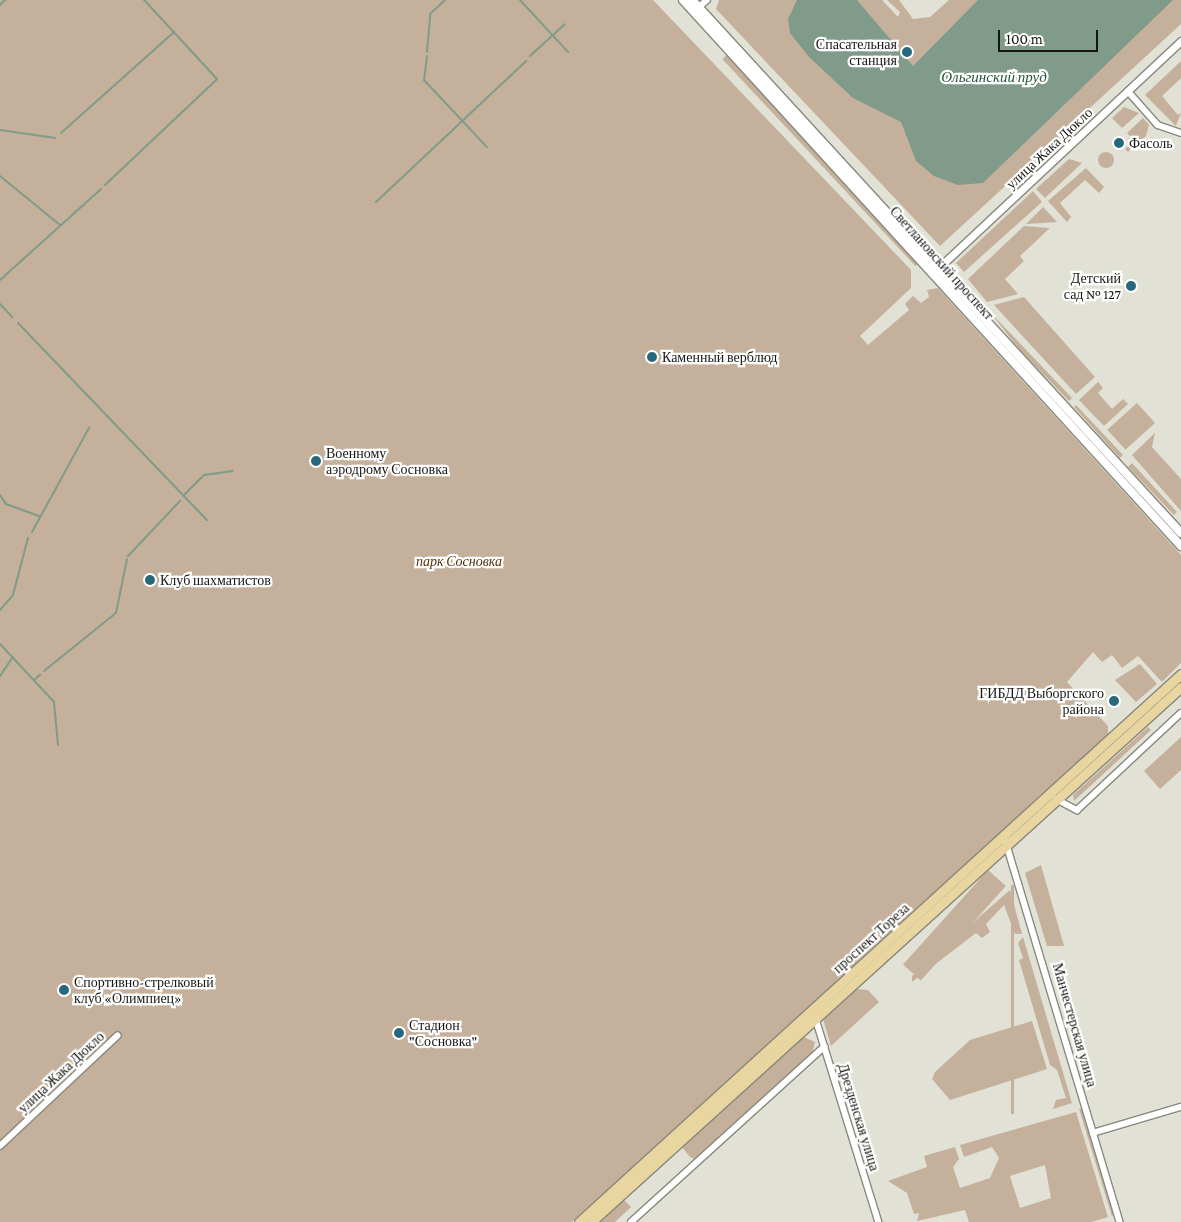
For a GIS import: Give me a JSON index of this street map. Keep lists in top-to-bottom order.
{
  "streets": {
    "main road": ["Светлановский проспект", "проспект Тореза"],
    "street": ["улица Жака Дюкло", "Манчестерская улица", "Дрезденская улица"]
  },
  "crossings": [
    ["улица Жака Дюкло", "Светлановский проспект"],
    ["проспект Тореза", "Манчестерская улица"],
    ["проспект Тореза", "Дрезденская улица"]
  ],
  "water": ["Ольгинский пруд"],
  "parks": ["парк Сосновка"],
  "places": [
    "Спасательная станция",
    "Фасоль",
    "Детский сад № 127",
    "Каменный верблюд",
    "Военному аэродрому Сосновка",
    "Клуб шахматистов",
    "ГИБДД Выборгского района",
    "Спортивно-стрелковый клуб «Олимпиец»",
    "Стадион \"Сосновка\""
  ],
  "scale_bar": "100 m"
}
